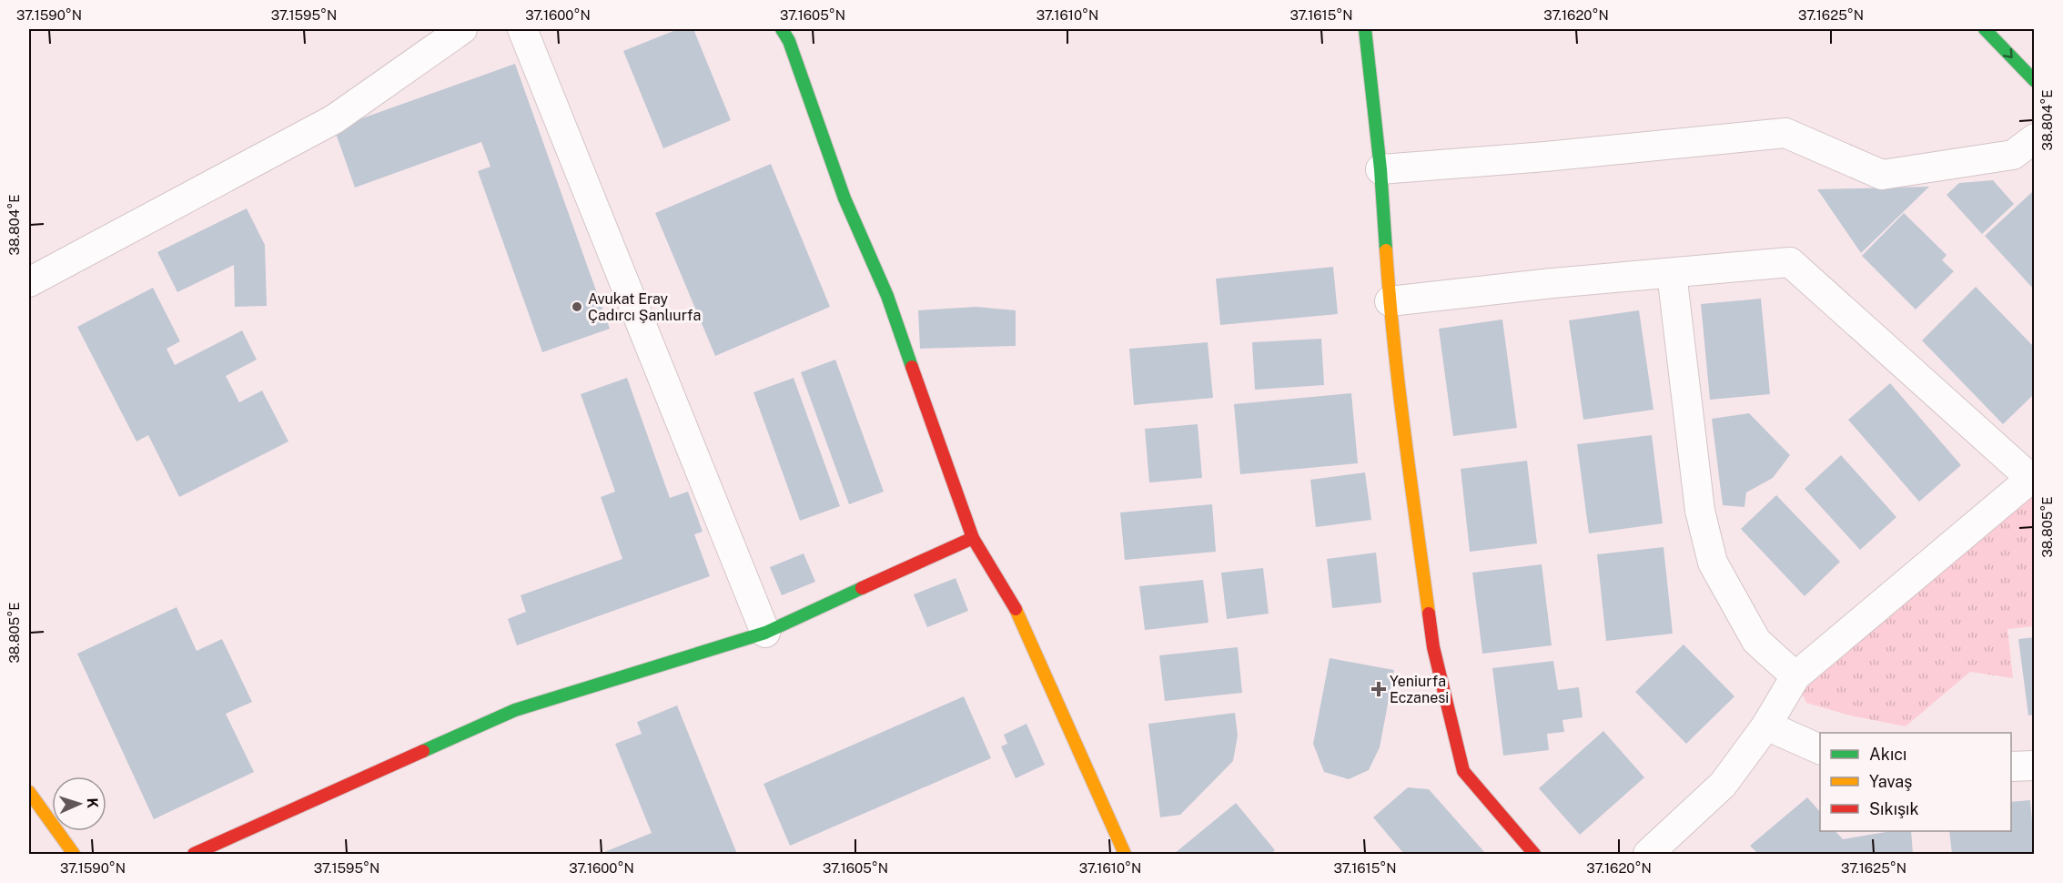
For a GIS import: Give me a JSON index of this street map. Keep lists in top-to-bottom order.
{
  "places": {
    "other": ["Avukat Eray Çadırcı Şanlıurfa"],
    "health": ["Yeniurfa Eczanesi"]
  },
  "legend": ["Akıcı", "Yavaş", "Sıkışık"],
  "north": "right",
  "coordinates": [
    "37.1590°N",
    "37.1595°N",
    "37.1600°N",
    "37.1605°N",
    "37.1610°N",
    "37.1615°N",
    "37.1620°N",
    "37.1625°N",
    "38.804°E",
    "38.805°E"
  ]
}
